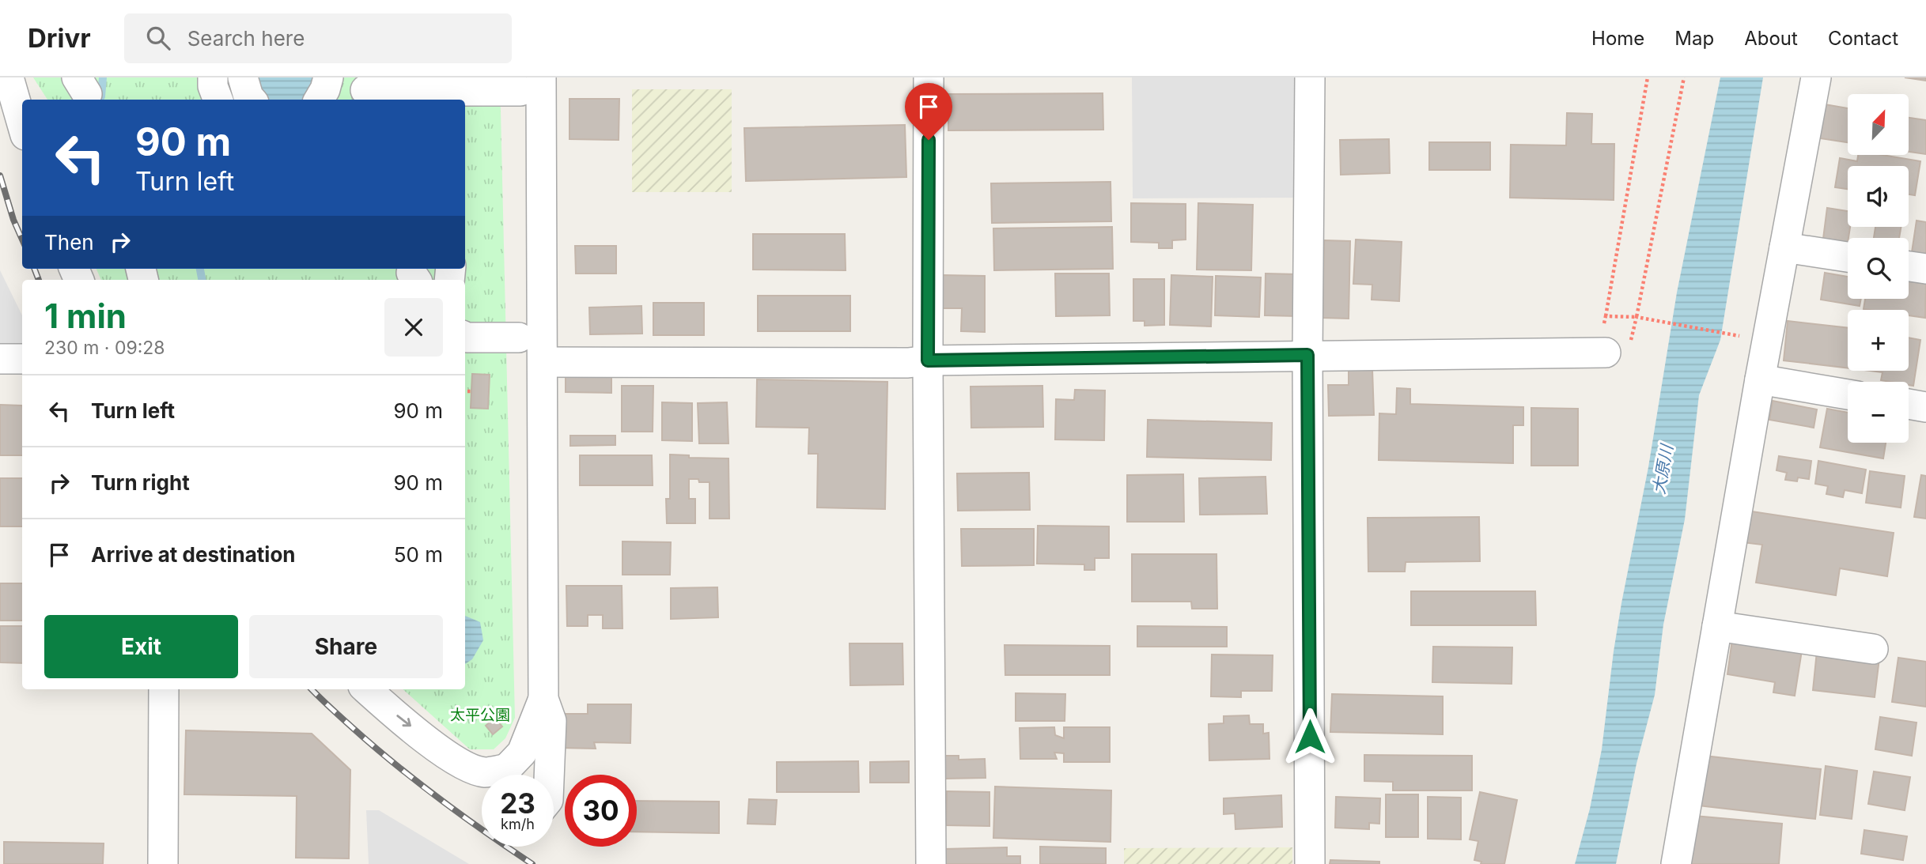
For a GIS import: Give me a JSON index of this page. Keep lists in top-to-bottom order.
{
  "water": ["大原川"],
  "parks": ["太平公園"],
  "north": "top right",
  "page": {
    "header": "Drivr",
    "search": "Search here",
    "nav": [
      "Home",
      "Map",
      "About",
      "Contact"
    ],
    "map_buttons": ["+", "−"],
    "turn": ["90 m", "Turn left"],
    "then": "Then",
    "heading": ["1 min", "230 m · 09:28"],
    "list": [
      {
        "name": "Turn left",
        "value": "90 m"
      },
      {
        "name": "Turn right",
        "value": "90 m"
      },
      {
        "name": "Arrive at destination",
        "value": "50 m"
      }
    ],
    "buttons": ["Exit", "Share"],
    "speed": "23 km/h",
    "limit": "30"
  }
}
